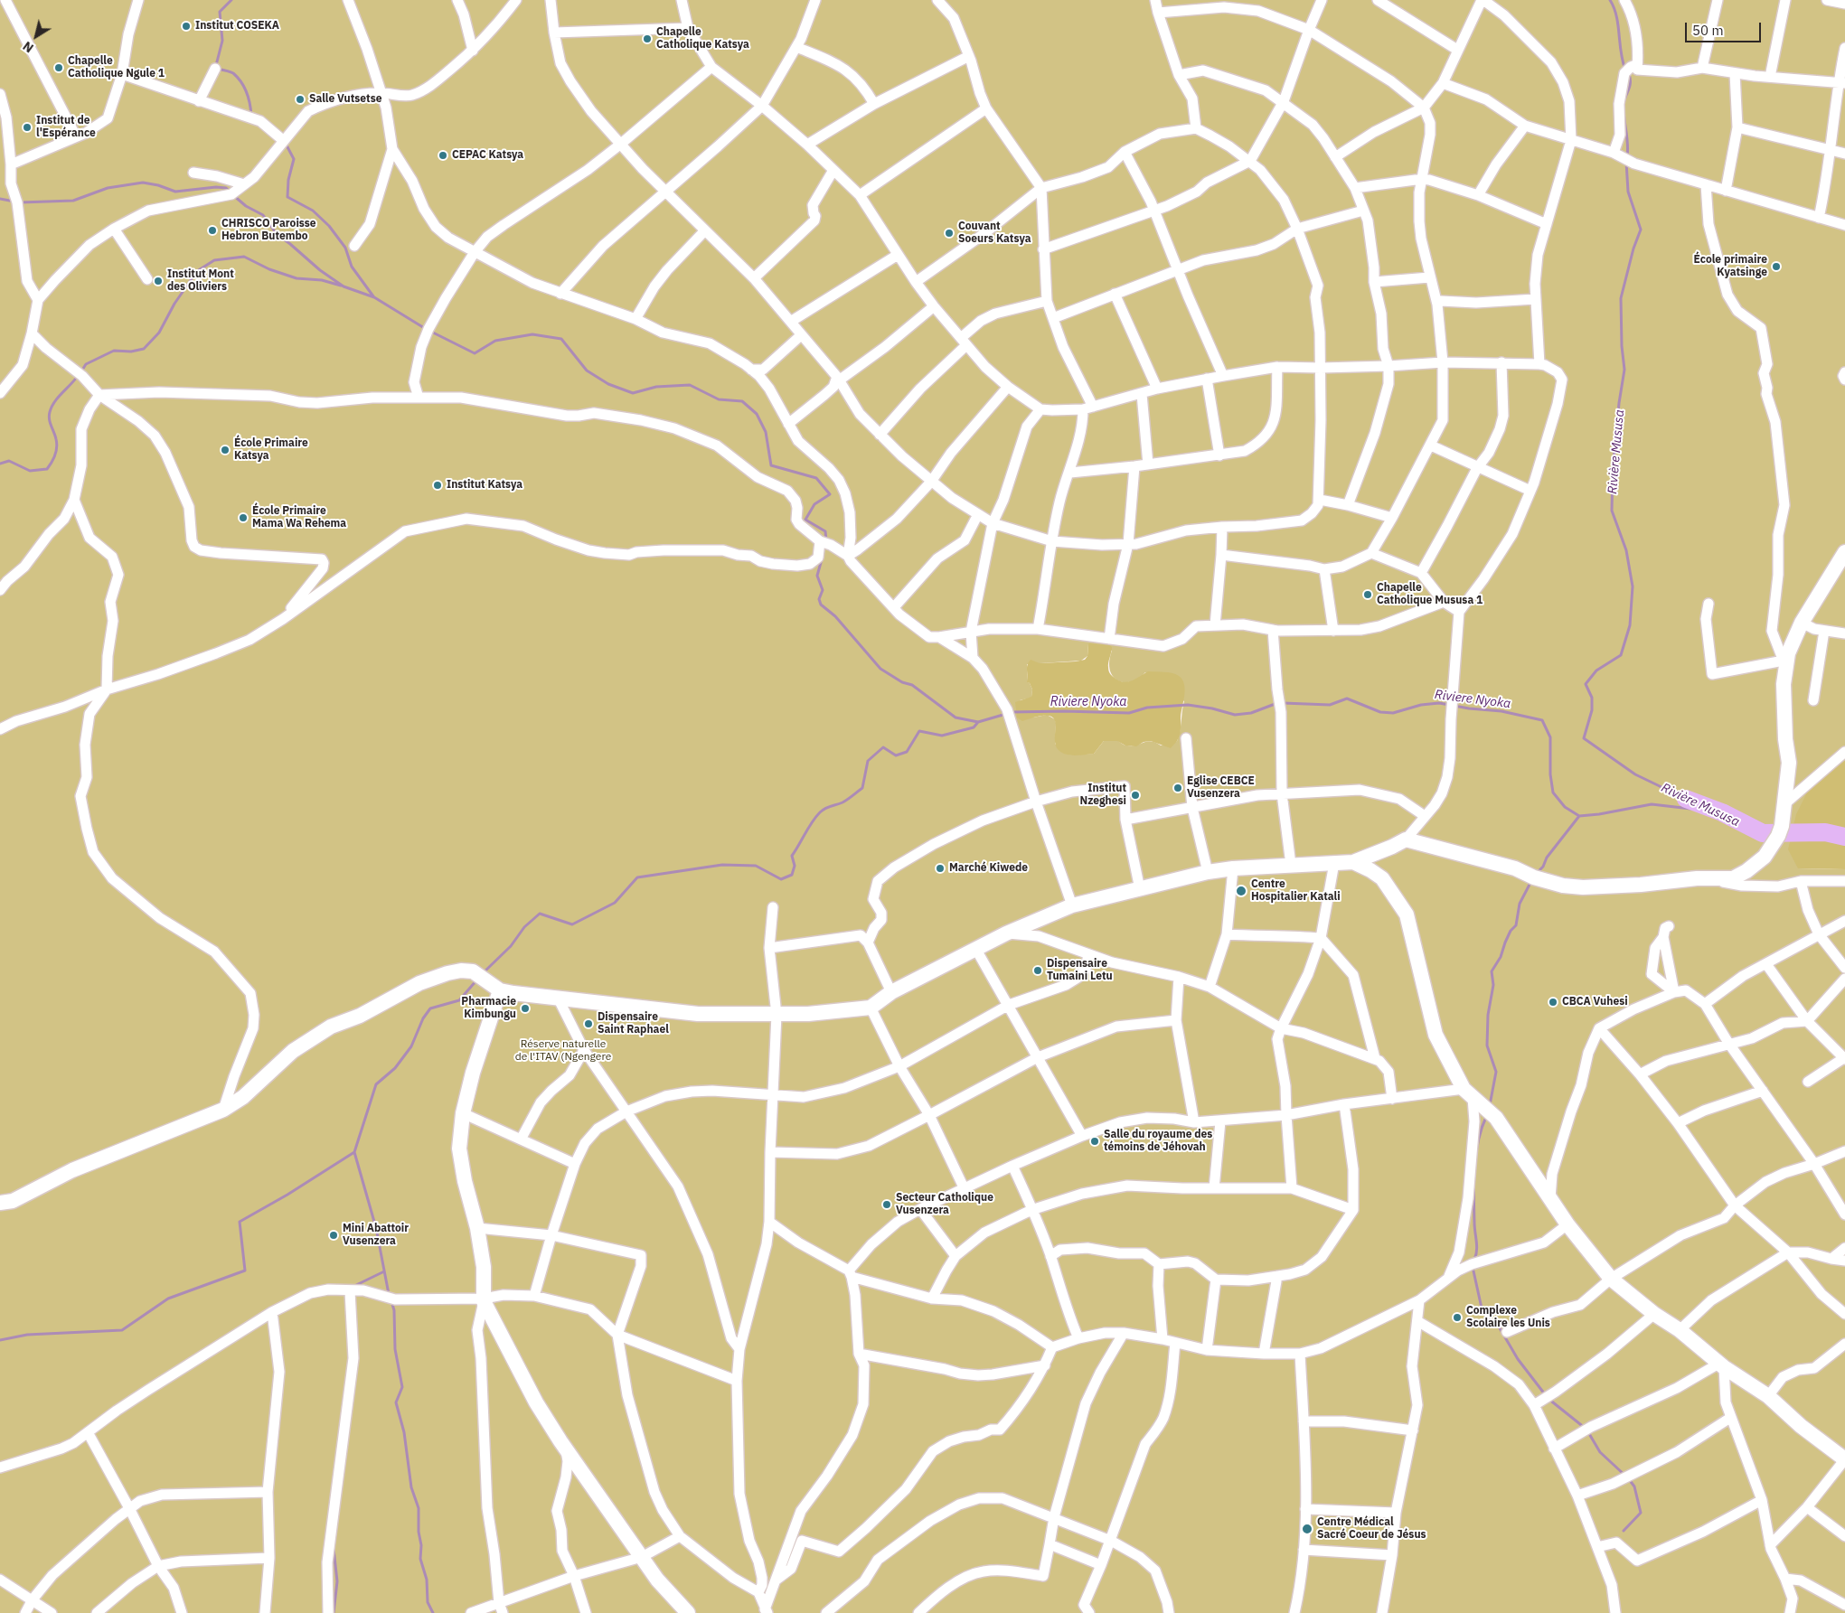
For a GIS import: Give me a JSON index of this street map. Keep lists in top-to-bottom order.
{
  "water": ["Rivière Mususa", "Riviere Nyoka"],
  "parks": ["Réserve naturelle de l'ITAV (Ngengere"],
  "places": [
    "Institut COSEKA",
    "Chapelle Catholique Katsya",
    "Chapelle Catholique Ngule 1",
    "Salle Vutsetse",
    "Institut de l'Espérance",
    "CEPAC Katsya",
    "CHRISCO Paroisse Hebron Butembo",
    "Couvant Soeurs Katsya",
    "École primaire Kyatsinge",
    "Institut Mont des Oliviers",
    "École Primaire Katsya",
    "Institut Katsya",
    "École Primaire Mama Wa Rehema",
    "Chapelle Catholique Mususa 1",
    "Eglise CEBCE Vusenzera",
    "Institut Nzeghesi",
    "Marché Kiwede",
    "Centre Hospitalier Katali",
    "Dispensaire Tumaini Letu",
    "CBCA Vuhesi",
    "Pharmacie Kimbungu",
    "Dispensaire Saint Raphael",
    "Salle du royaume des témoins de Jéhovah",
    "Secteur Catholique Vusenzera",
    "Mini Abattoir Vusenzera",
    "Complexe Scolaire les Unis",
    "Centre Médical Sacré Coeur de Jésus"
  ],
  "scale_bar": "50 m",
  "north": "bottom left"
}
